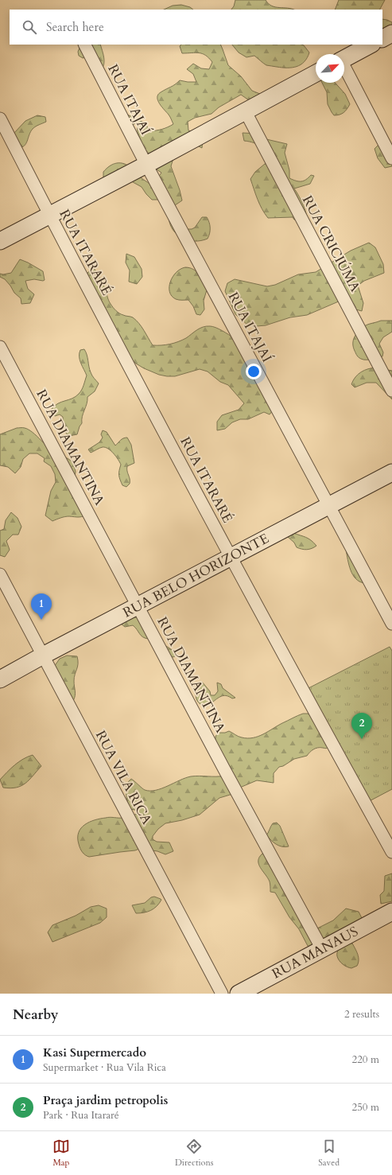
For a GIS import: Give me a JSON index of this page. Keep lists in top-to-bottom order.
{
  "streets": {
    "street": [
      "RUA ITAJAÍ",
      "RUA CRICIÚMA",
      "RUA ITARARÉ",
      "RUA DIAMANTINA",
      "RUA BELO HORIZONTE",
      "RUA VILA RICA",
      "RUA MANAUS"
    ]
  },
  "crossings": [
    ["RUA ITAJAÍ", "RUA BELO HORIZONTE"],
    ["RUA ITARARÉ", "RUA BELO HORIZONTE"],
    ["RUA DIAMANTINA", "RUA BELO HORIZONTE"],
    ["RUA DIAMANTINA", "RUA MANAUS"],
    ["RUA BELO HORIZONTE", "RUA VILA RICA"]
  ],
  "north": "top right",
  "page": {
    "search": "Search here",
    "pins": ["1", "2"],
    "heading": ["Nearby", "2 results"],
    "list": [
      {
        "mark": "1",
        "name": "Kasi Supermercado",
        "note": "Supermarket · Rua Vila Rica",
        "value": "220 m"
      },
      {
        "mark": "2",
        "name": "Praça jardim petropolis",
        "note": "Park · Rua Itararé",
        "value": "250 m"
      }
    ],
    "nav": ["Map", "Directions", "Saved"]
  }
}
